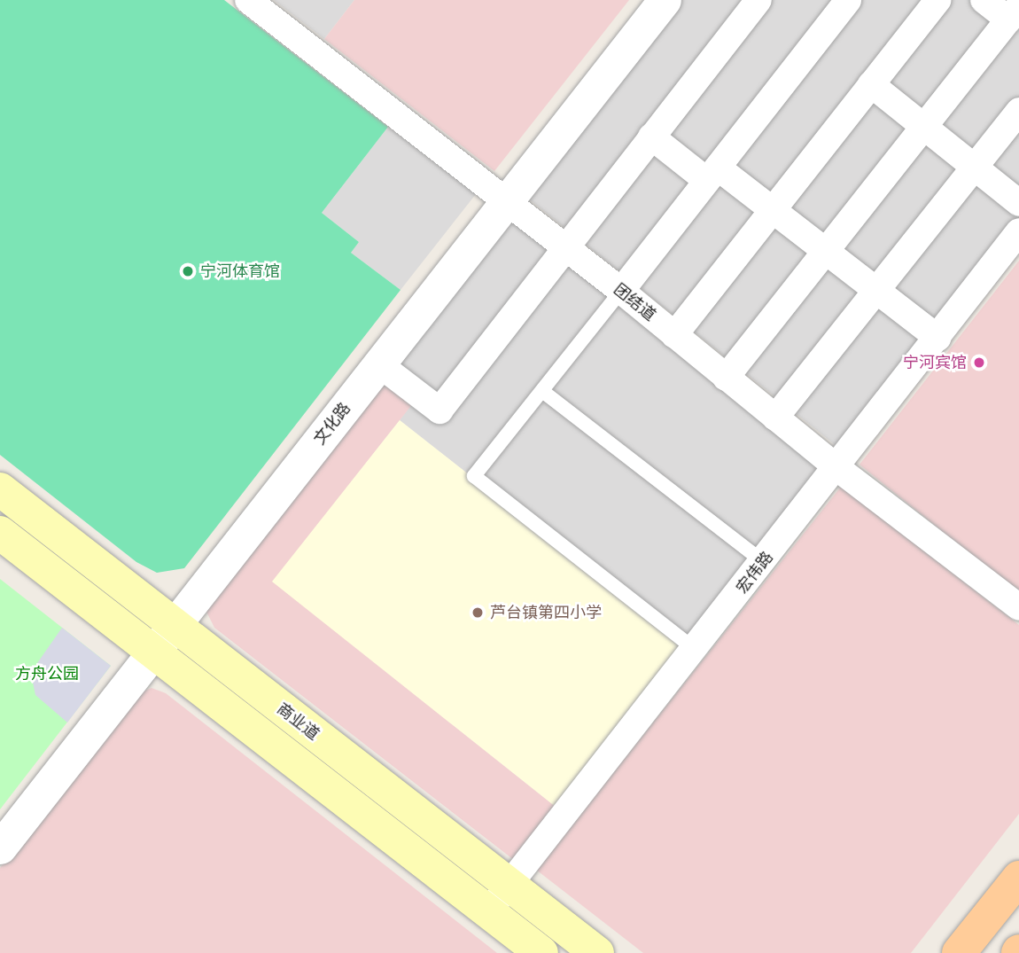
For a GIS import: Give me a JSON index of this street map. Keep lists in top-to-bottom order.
{
  "streets": {
    "main road": ["商业道"],
    "street": ["团结道", "文化路", "宏伟路"]
  },
  "crossings": [
    ["团结道", "文化路"],
    ["团结道", "宏伟路"],
    ["文化路", "商业道"],
    ["宏伟路", "商业道"]
  ],
  "parks": ["方舟公园"],
  "places": ["宁河体育馆", "宁河宾馆", "芦台镇第四小学"]
}
